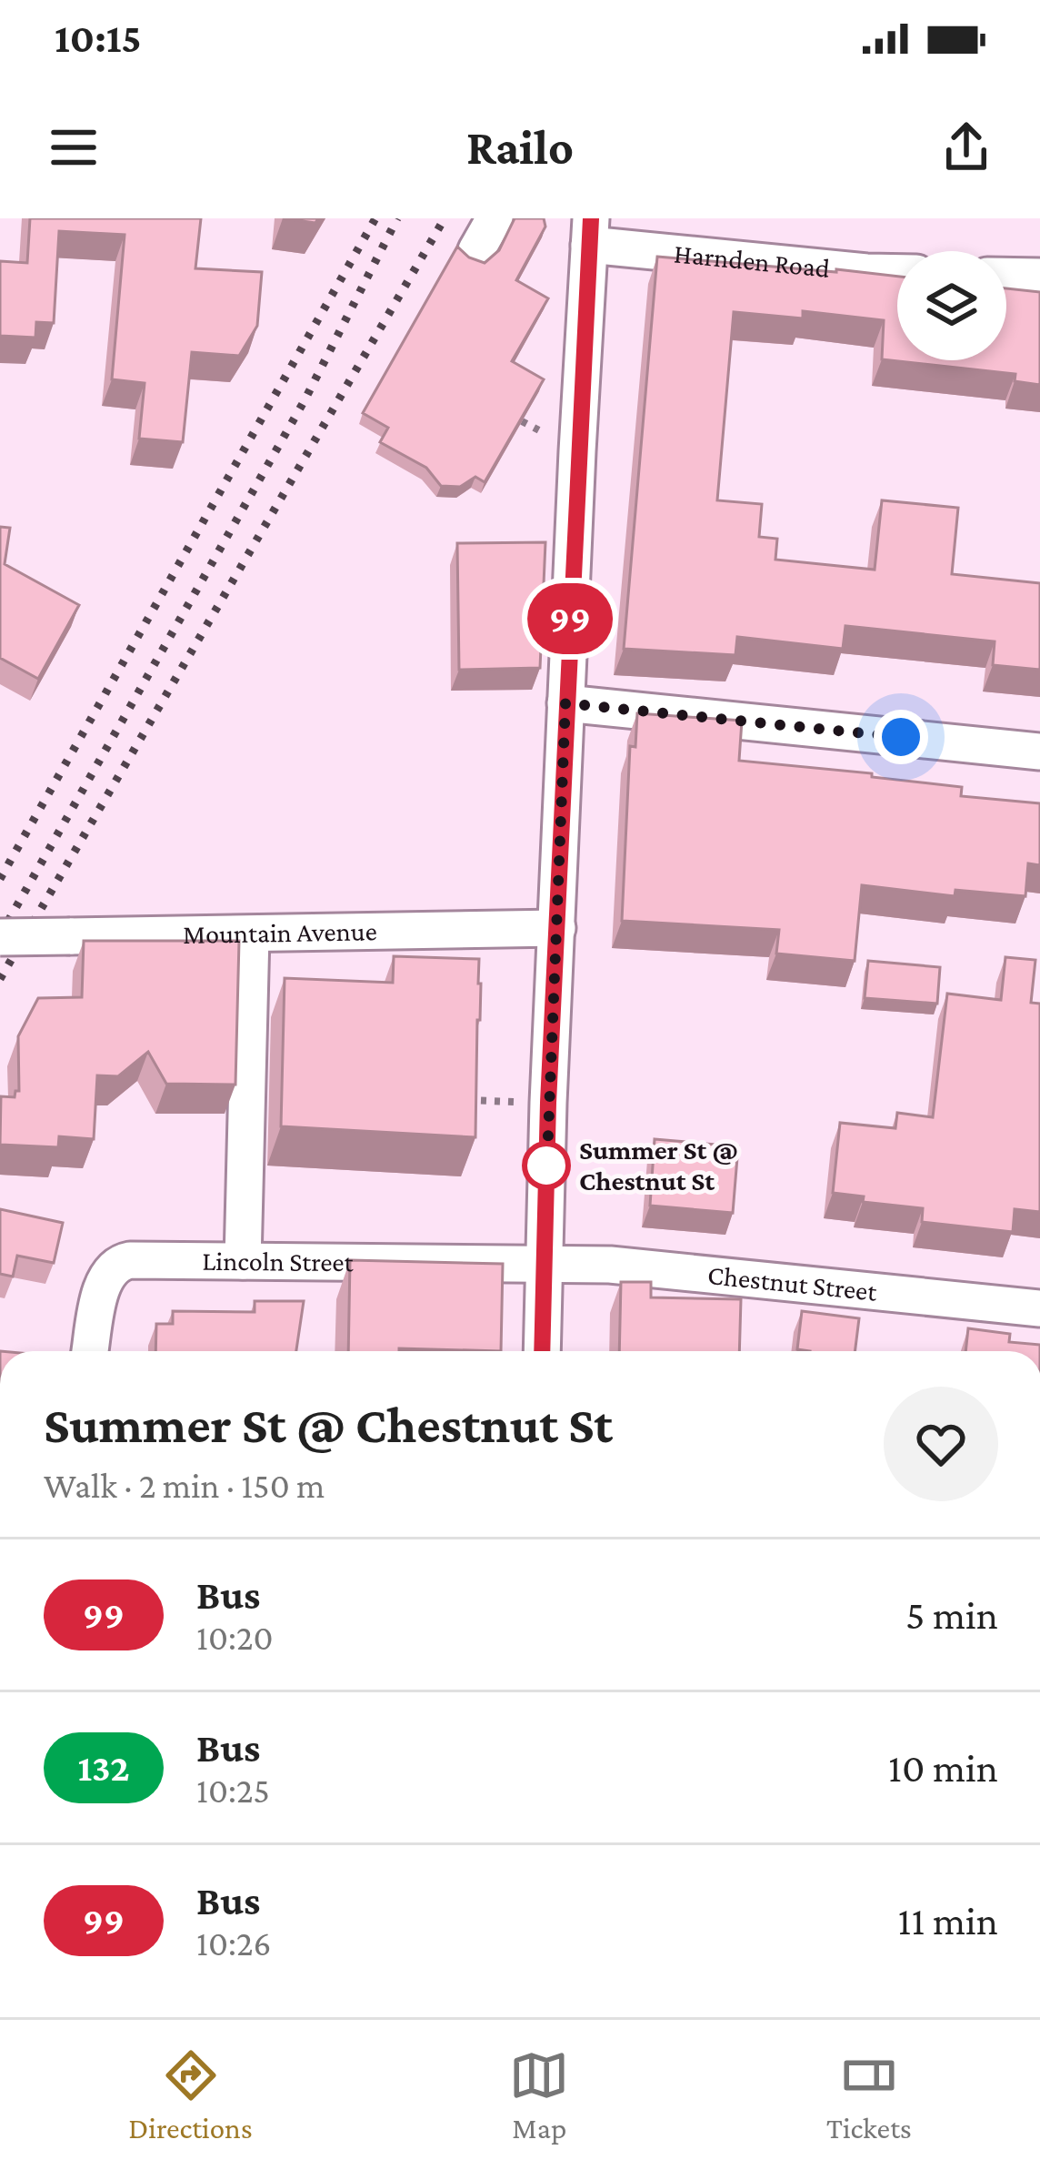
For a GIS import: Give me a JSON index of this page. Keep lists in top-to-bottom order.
{
  "streets": {
    "street": [
      "Harnden Road",
      "Mountain Avenue",
      "Lincoln Street",
      "Chestnut Street"
    ]
  },
  "crossings": [
    ["Lincoln Street", "Chestnut Street"]
  ],
  "places": ["Summer St @ Chestnut St"],
  "lines": ["bus line 99"],
  "page": {
    "status": "10:15",
    "header": "Railo",
    "on_map": "99",
    "heading": ["Summer St @ Chestnut St", "Walk · 2 min · 150 m"],
    "list": [
      {
        "mark": "99",
        "name": "Bus",
        "note": "10:20",
        "value": "5 min"
      },
      {
        "mark": "132",
        "name": "Bus",
        "note": "10:25",
        "value": "10 min"
      },
      {
        "mark": "99",
        "name": "Bus",
        "note": "10:26",
        "value": "11 min"
      }
    ],
    "tabs": ["Directions", "Map", "Tickets"]
  }
}
